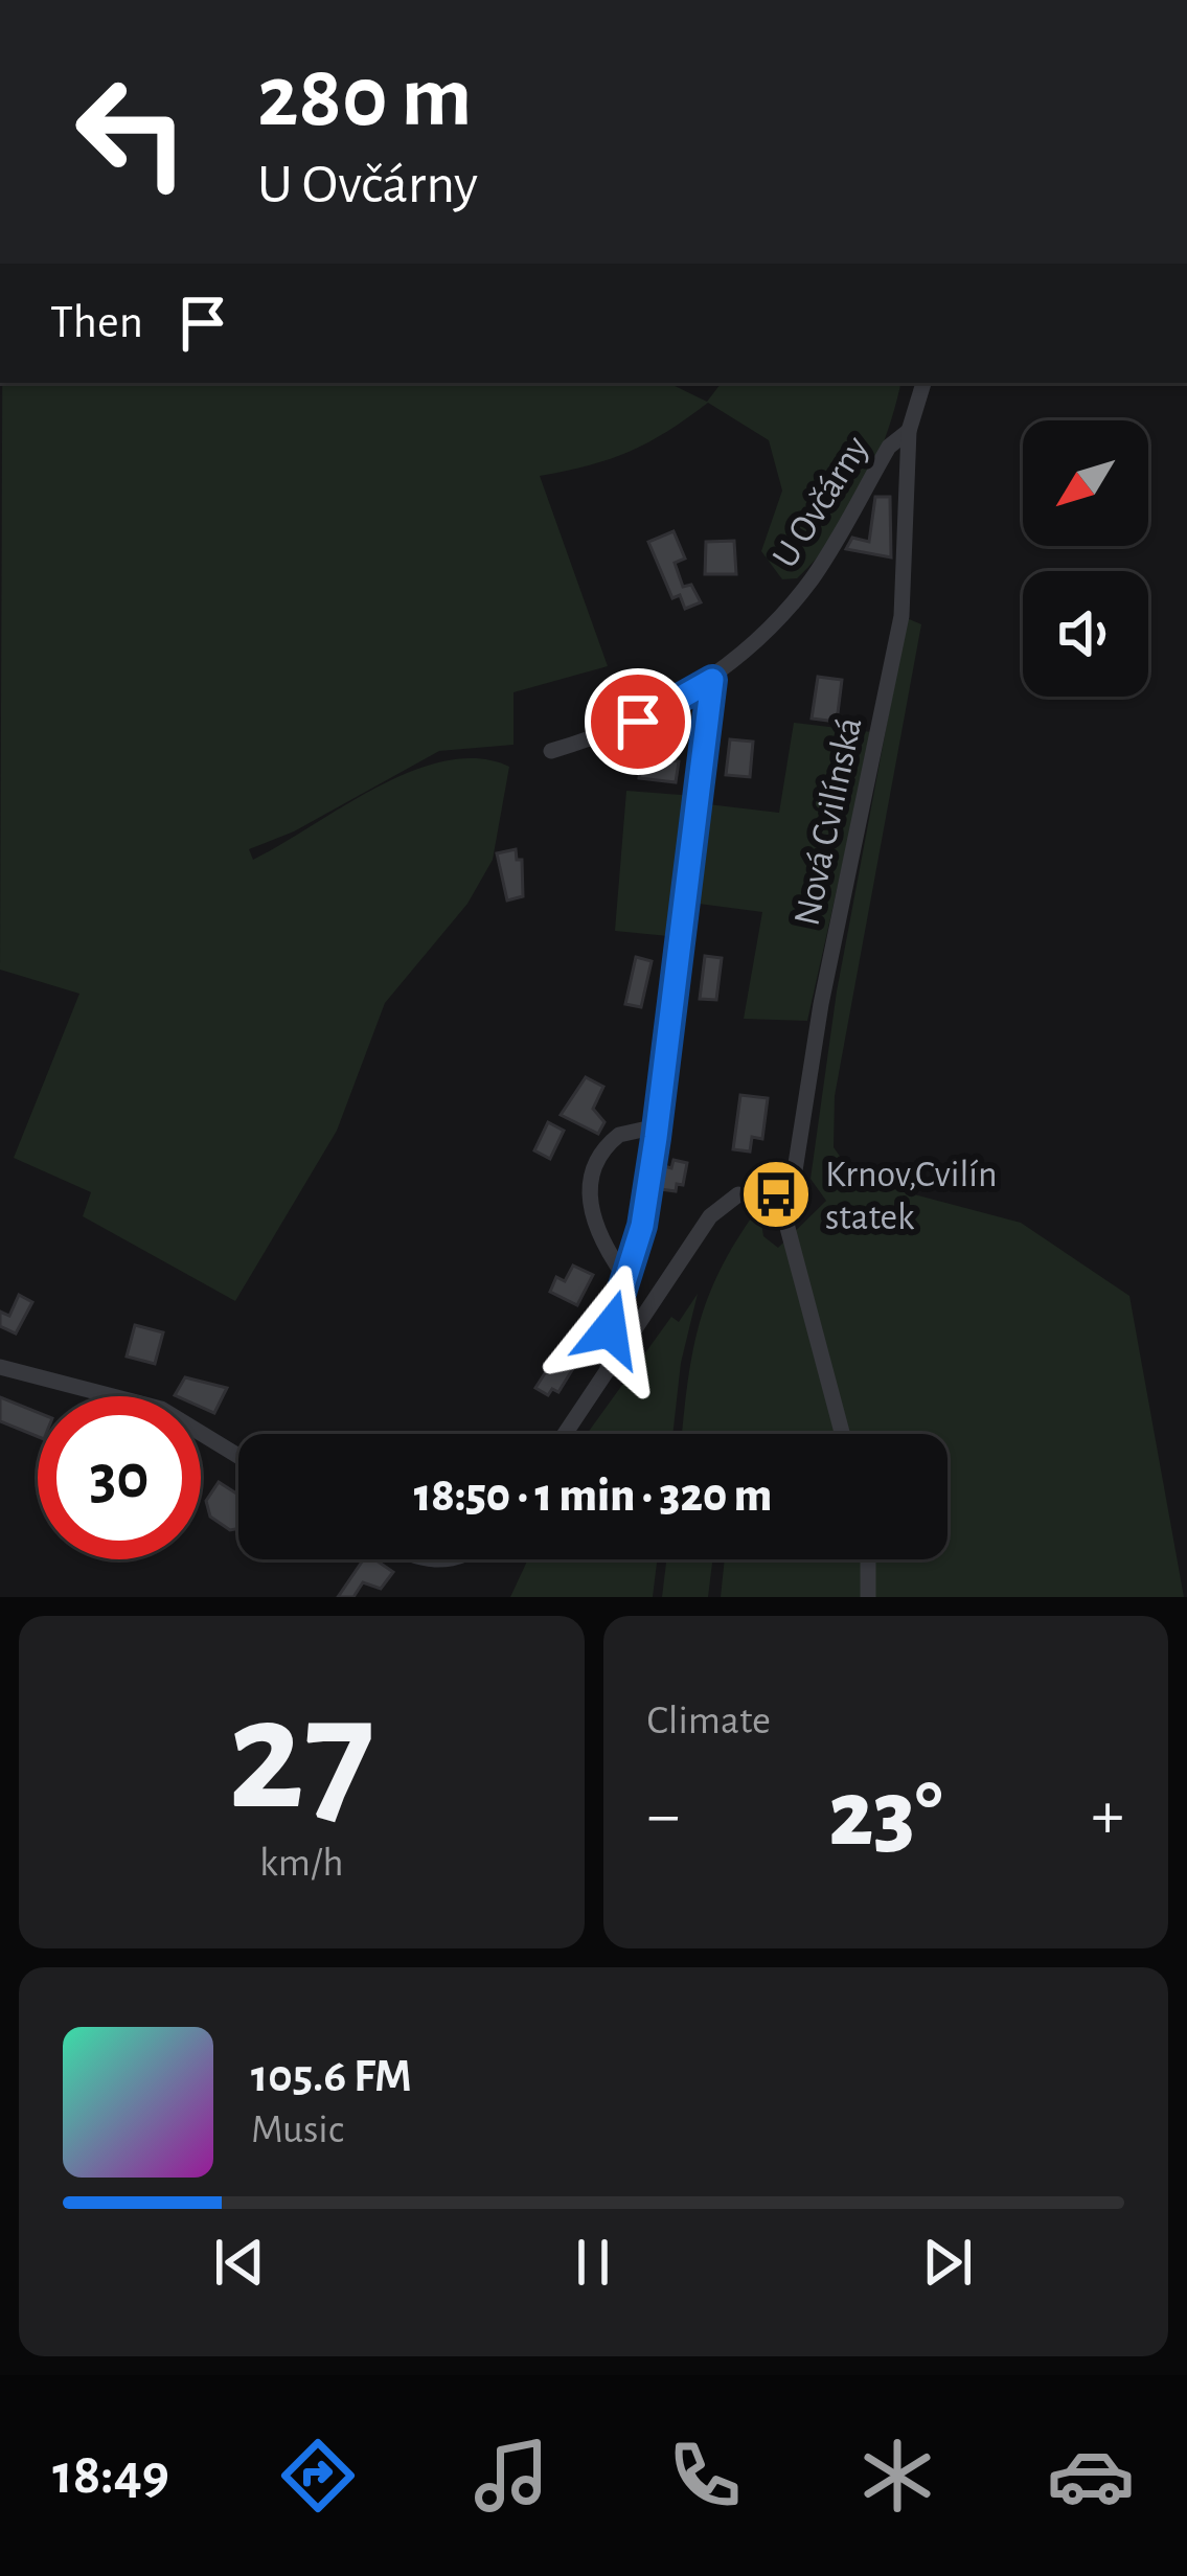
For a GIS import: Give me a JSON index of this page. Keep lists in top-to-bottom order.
{
  "streets": {
    "street": ["U Ovčárny", "Nová Cvilínská"]
  },
  "crossings": [
    ["U Ovčárny", "Nová Cvilínská"]
  ],
  "places": {
    "bus stop": ["Krnov,Cvilín statek"]
  },
  "north": "bottom left",
  "page": {
    "turn": ["280 m", "U Ovčárny"],
    "then": "Then",
    "limit": "30",
    "trip": "18:50 · 1 min · 320 m",
    "tile": [
      ["27", "km/h"],
      "Climate"
    ],
    "heat": ["−", "23°", "+"],
    "song": ["105.6 FM", "Music"],
    "tabs": "18:49"
  }
}
